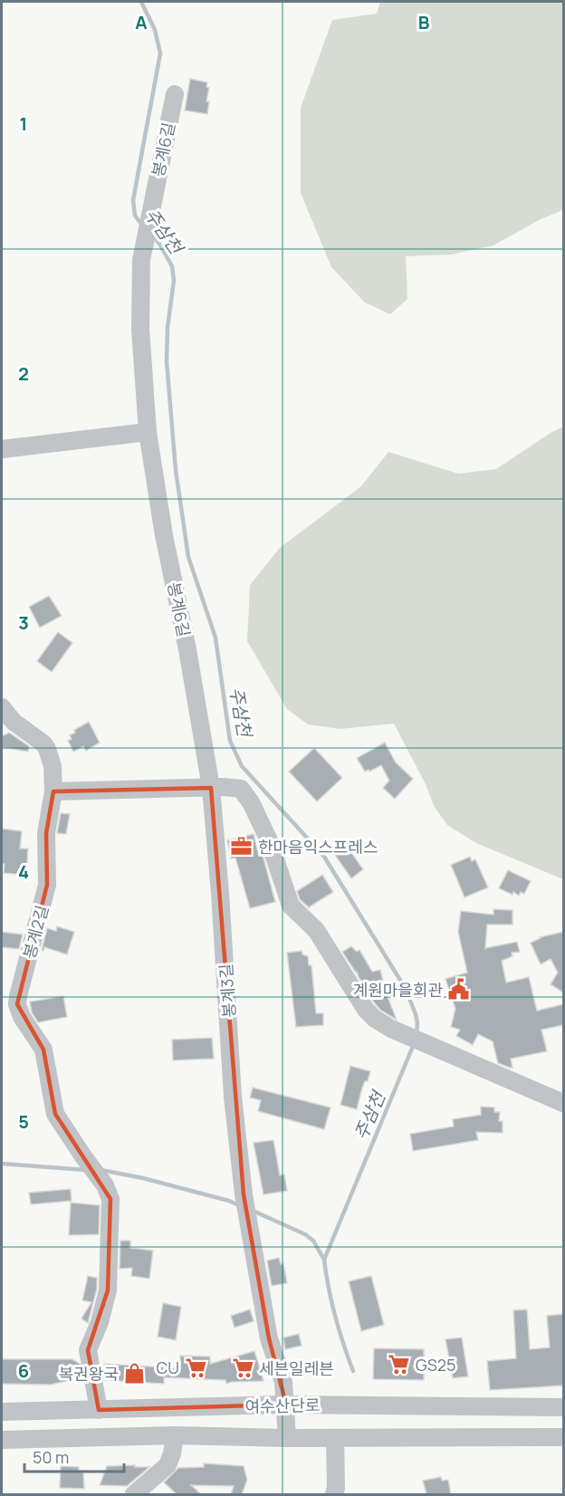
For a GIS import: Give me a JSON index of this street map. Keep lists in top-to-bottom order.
{
  "streets": {
    "street": [
      "봉계6길",
      "봉계2길",
      "봉계3길",
      "여수산단로"
    ]
  },
  "crossings": [
    ["봉계6길", "봉계3길"],
    ["봉계2길", "여수산단로"],
    ["봉계3길", "여수산단로"]
  ],
  "water": ["주삼천"],
  "places": {
    "office": ["한마음익스프레스"],
    "public building": ["계원마을회관"],
    "supermarket": ["GS25", "CU", "세븐일레븐"],
    "shop": ["복권왕국"]
  },
  "scale_bar": "50 m",
  "grid": {
    "columns": ["A", "B"],
    "rows": [
      "1",
      "2",
      "3",
      "4",
      "5",
      "6"
    ]
  }
}
